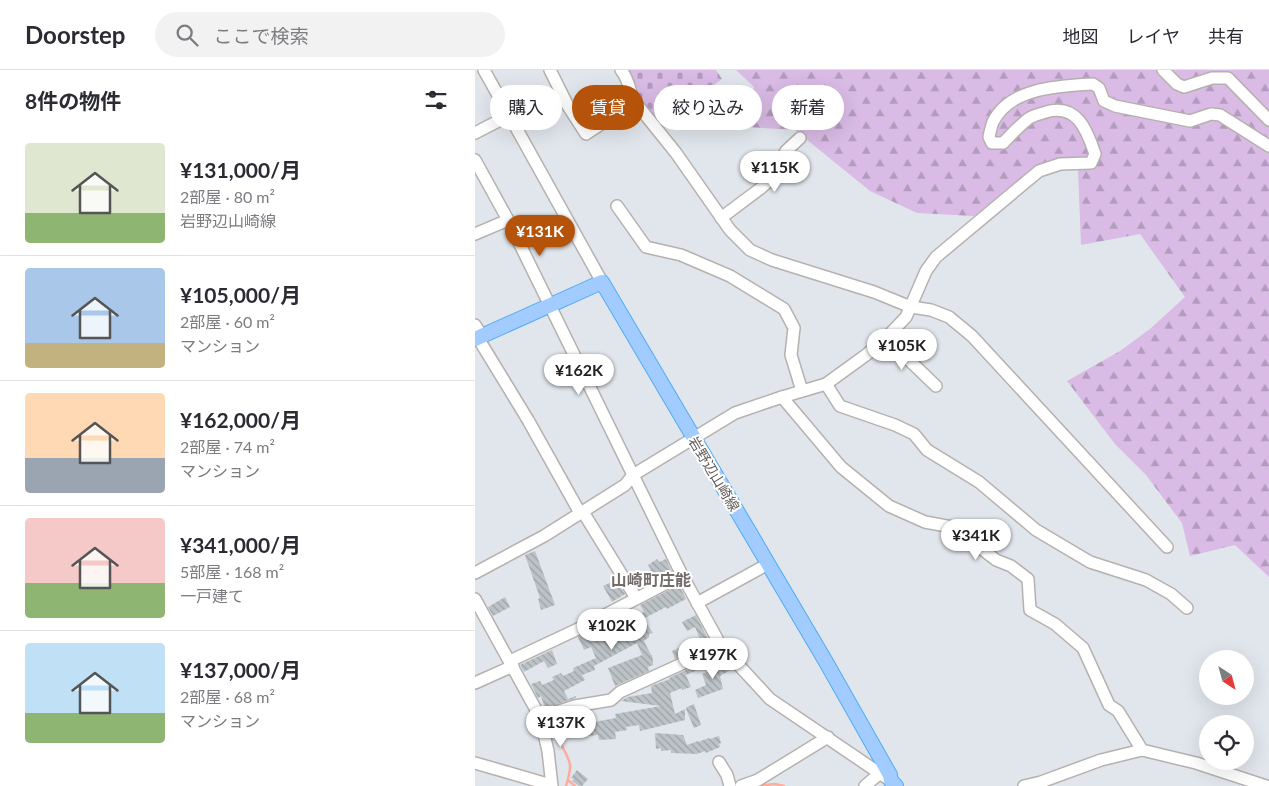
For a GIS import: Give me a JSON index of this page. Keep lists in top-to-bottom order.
{
  "streets": {
    "main road": ["岩野辺山崎線"]
  },
  "districts": ["山崎町庄能"],
  "north": "bottom right",
  "page": {
    "header": "Doorstep",
    "search": "ここで検索",
    "nav": ["地図", "レイヤ", "共有"],
    "heading": "8件の物件",
    "chip": [
      "購入",
      "賃貸",
      "絞り込み",
      "新着"
    ],
    "list": [
      {
        "name": "¥131,000/月",
        "note": "2部屋 · 80 m² · 岩野辺山崎線"
      },
      {
        "name": "¥105,000/月",
        "note": "2部屋 · 60 m² · マンション"
      },
      {
        "name": "¥162,000/月",
        "note": "2部屋 · 74 m² · マンション"
      },
      {
        "name": "¥341,000/月",
        "note": "5部屋 · 168 m² · 一戸建て"
      },
      {
        "name": "¥137,000/月",
        "note": "2部屋 · 68 m² · マンション"
      }
    ],
    "price": [
      "¥115K",
      "¥131K",
      "¥105K",
      "¥162K",
      "¥341K",
      "¥102K",
      "¥197K",
      "¥137K"
    ]
  }
}
